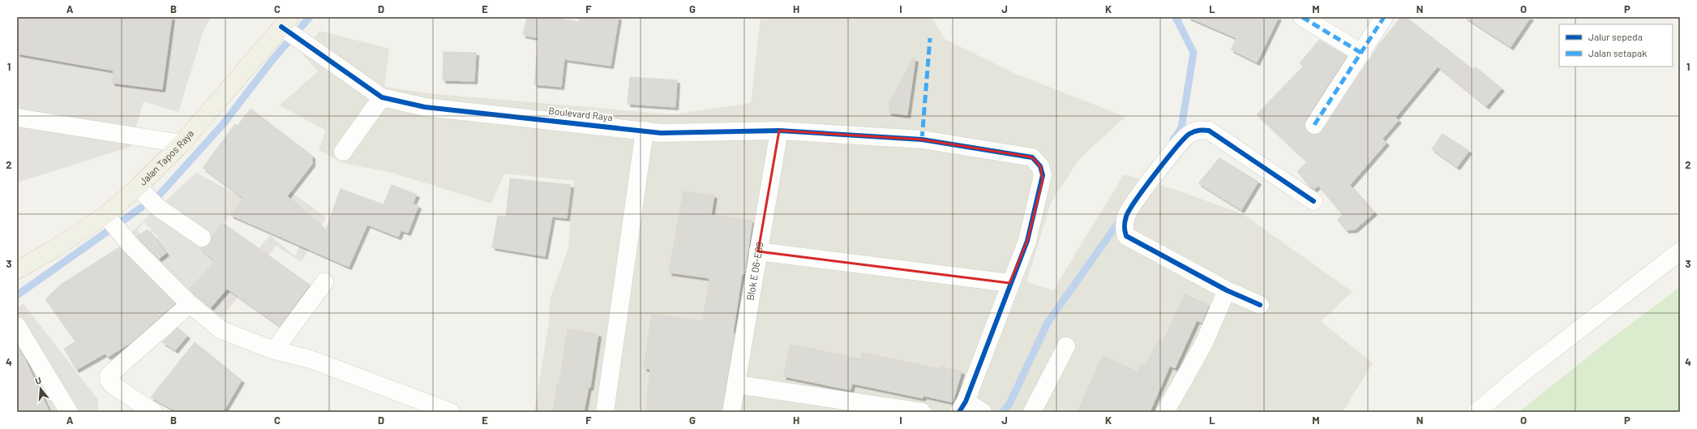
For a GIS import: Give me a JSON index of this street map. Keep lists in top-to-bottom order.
{
  "streets": {
    "main road": ["Jalan Tapos Raya"],
    "street": ["Boulevard Raya", "Blok E 06-E09"]
  },
  "crossings": [
    ["Boulevard Raya", "Blok E 06-E09"]
  ],
  "legend": ["Jalur sepeda", "Jalan setapak"],
  "north": "top",
  "grid": {
    "columns": [
      "A",
      "B",
      "C",
      "D",
      "E",
      "F",
      "G",
      "H",
      "I",
      "J",
      "K",
      "L",
      "M",
      "N",
      "O",
      "P"
    ],
    "rows": [
      "1",
      "2",
      "3",
      "4"
    ]
  }
}
